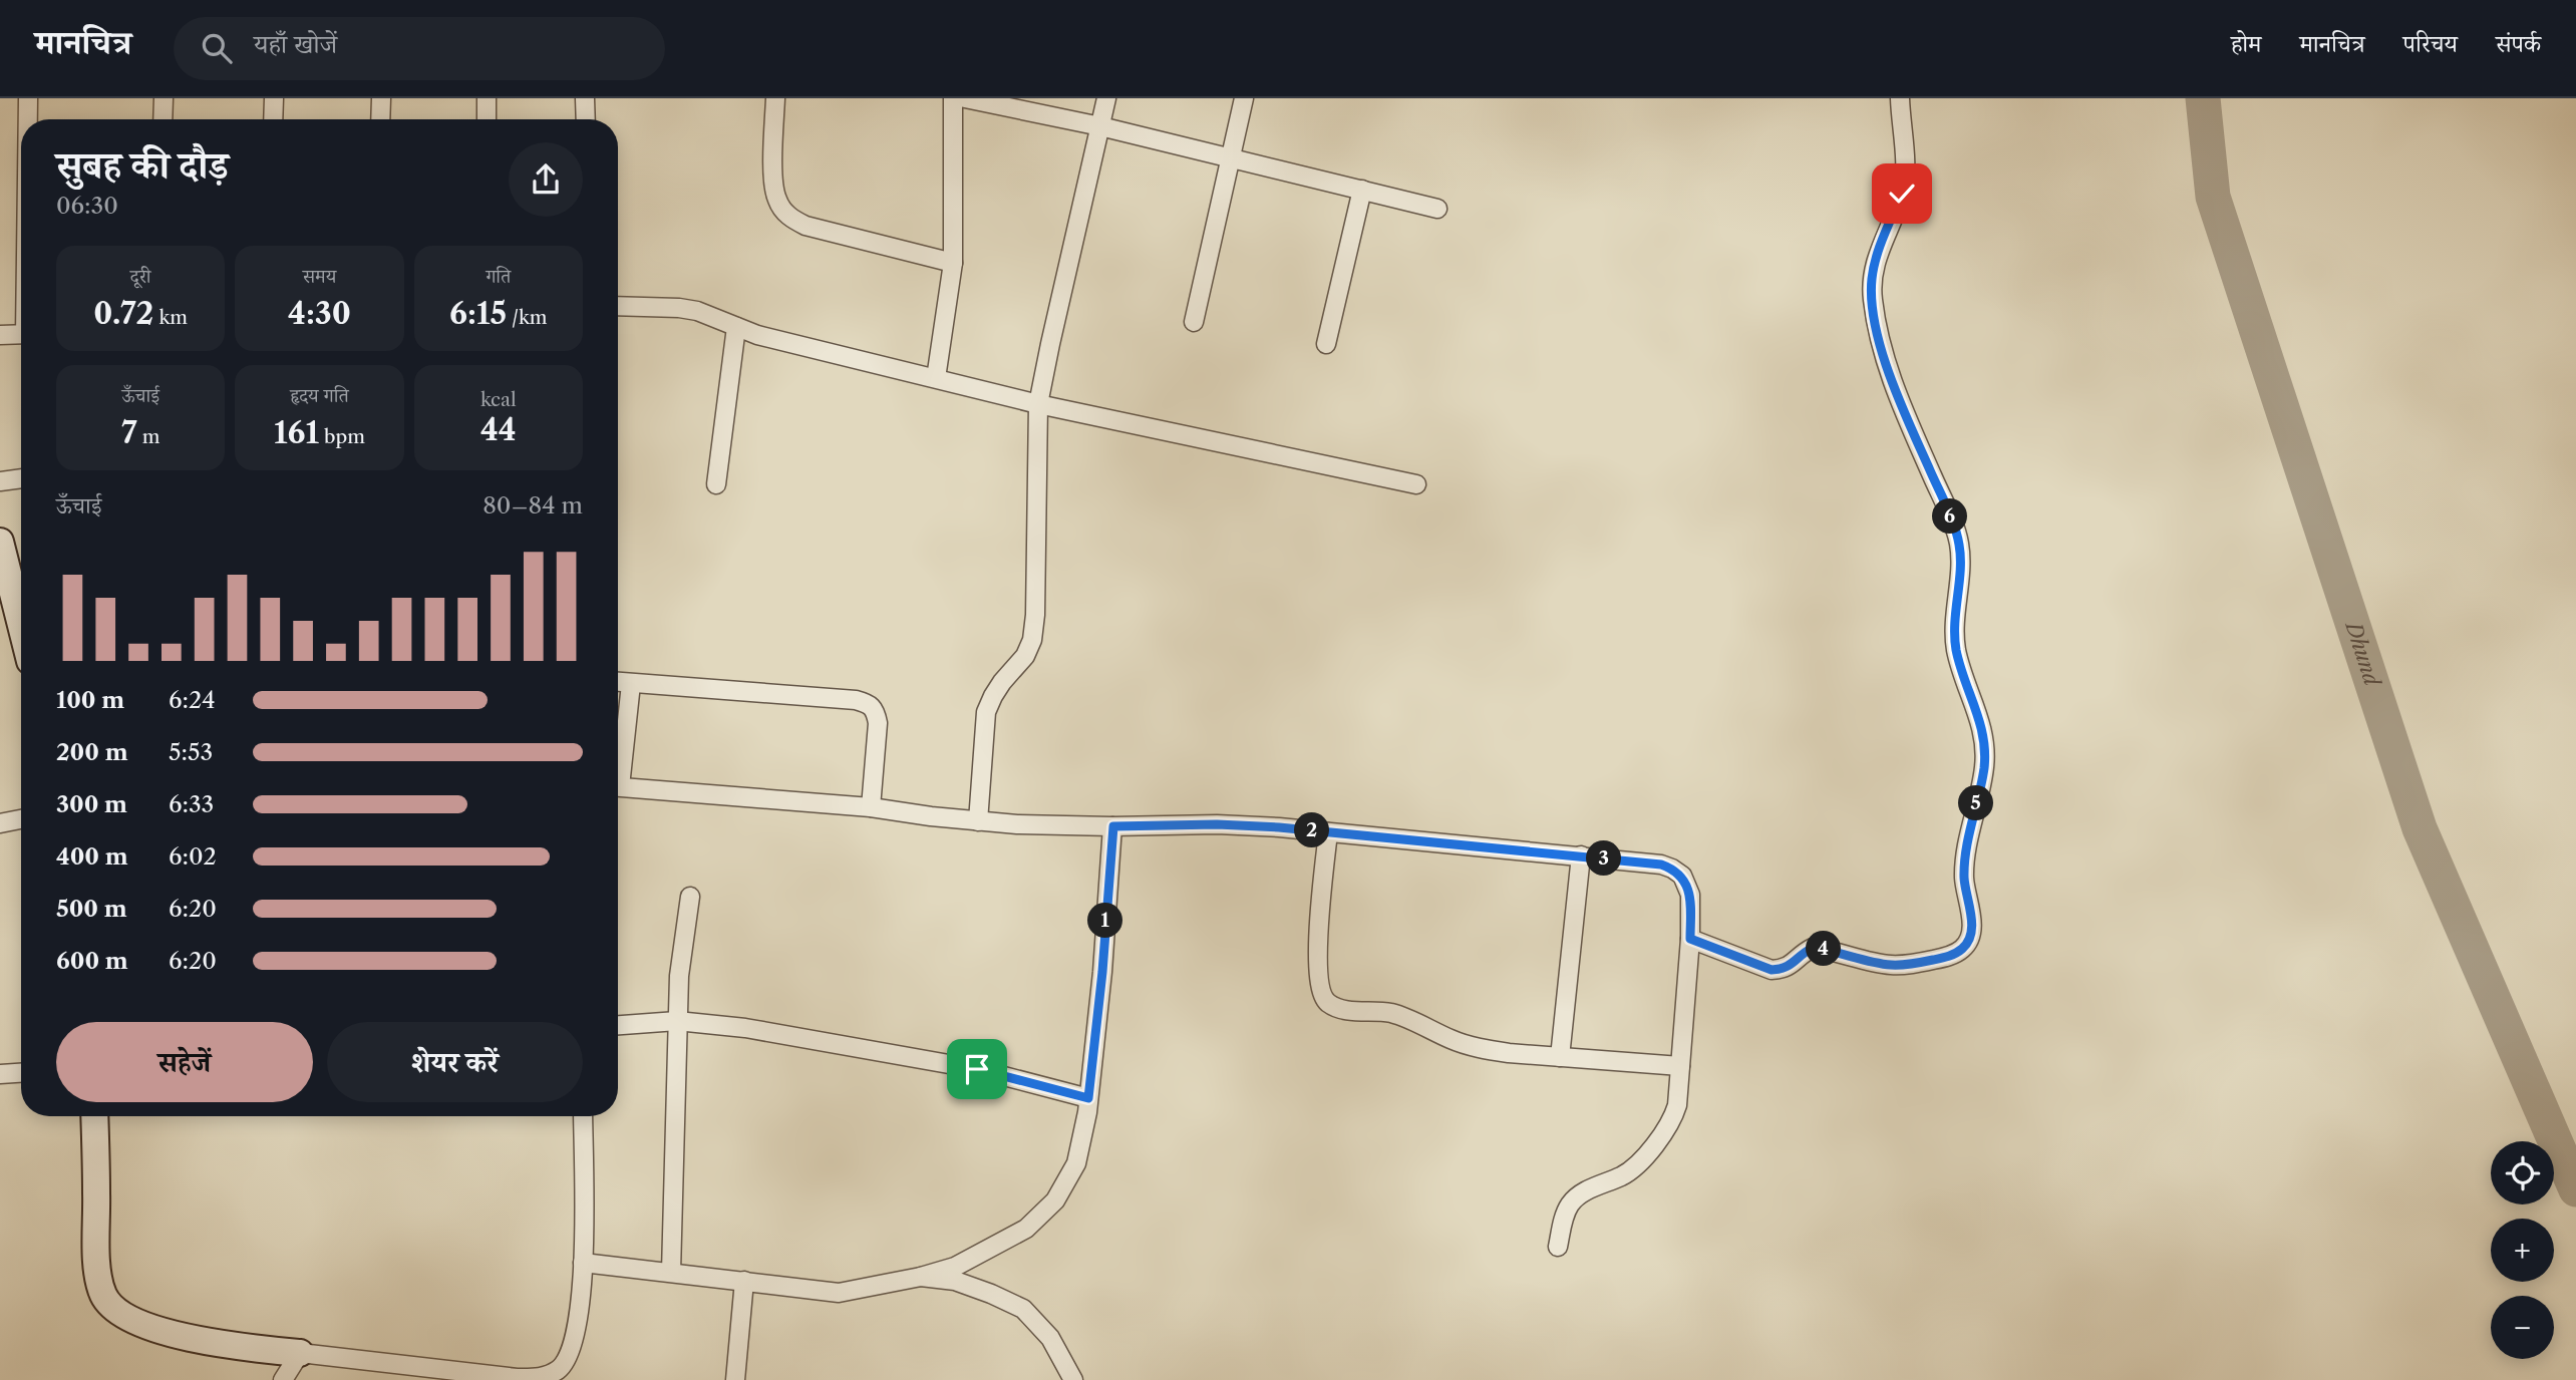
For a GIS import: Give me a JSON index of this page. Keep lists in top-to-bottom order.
{
  "water": ["Dhund"],
  "page": {
    "header": "मानचित्र",
    "search": "यहाँ खोजें",
    "nav": [
      "होम",
      "मानचित्र",
      "परिचय",
      "संपर्क"
    ],
    "heading": ["सुबह की दौड़", "06:30"],
    "stats": [
      ["दूरी", "0.72 km"],
      ["समय", "4:30"],
      ["गति", "6:15 /km"],
      ["ऊँचाई", "7 m"],
      ["हृदय गति", "161 bpm"],
      ["kcal", "44"]
    ],
    "chart": ["ऊँचाई", "80–84 m"],
    "pins": [
      "6",
      "5",
      "2",
      "3",
      "1",
      "4"
    ],
    "list": [
      {
        "name": "100 m",
        "note": "6:24"
      },
      {
        "name": "200 m",
        "note": "5:53"
      },
      {
        "name": "300 m",
        "note": "6:33"
      },
      {
        "name": "400 m",
        "note": "6:02"
      },
      {
        "name": "500 m",
        "note": "6:20"
      },
      {
        "name": "600 m",
        "note": "6:20"
      }
    ],
    "buttons": ["सहेजें", "शेयर करें"],
    "map_buttons": ["+", "−"]
  }
}
